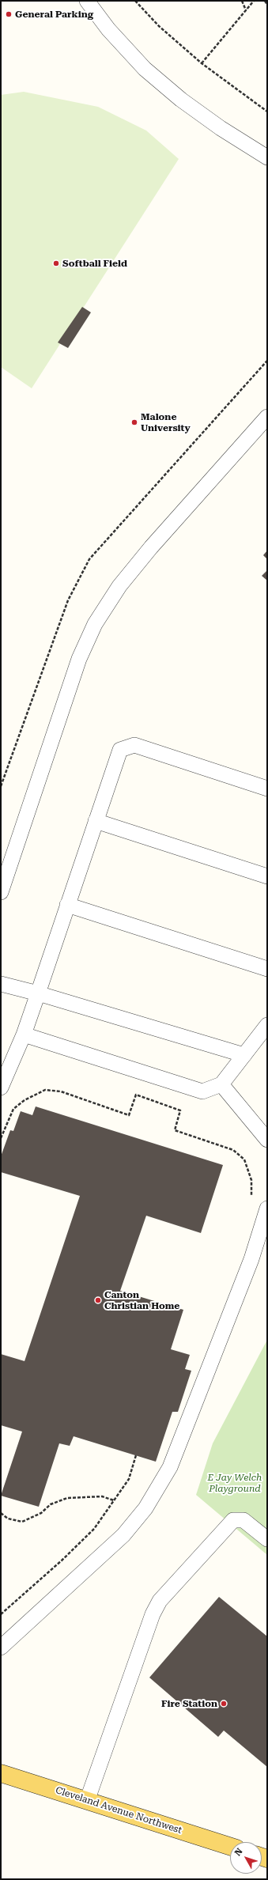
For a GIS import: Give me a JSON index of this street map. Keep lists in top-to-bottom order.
{
  "streets": {
    "main road": ["Cleveland Avenue Northwest"]
  },
  "parks": ["E Jay Welch Playground"],
  "places": [
    "General Parking",
    "Softball Field",
    "Malone University",
    "Canton Christian Home",
    "Fire Station"
  ],
  "north": "top left"
}
